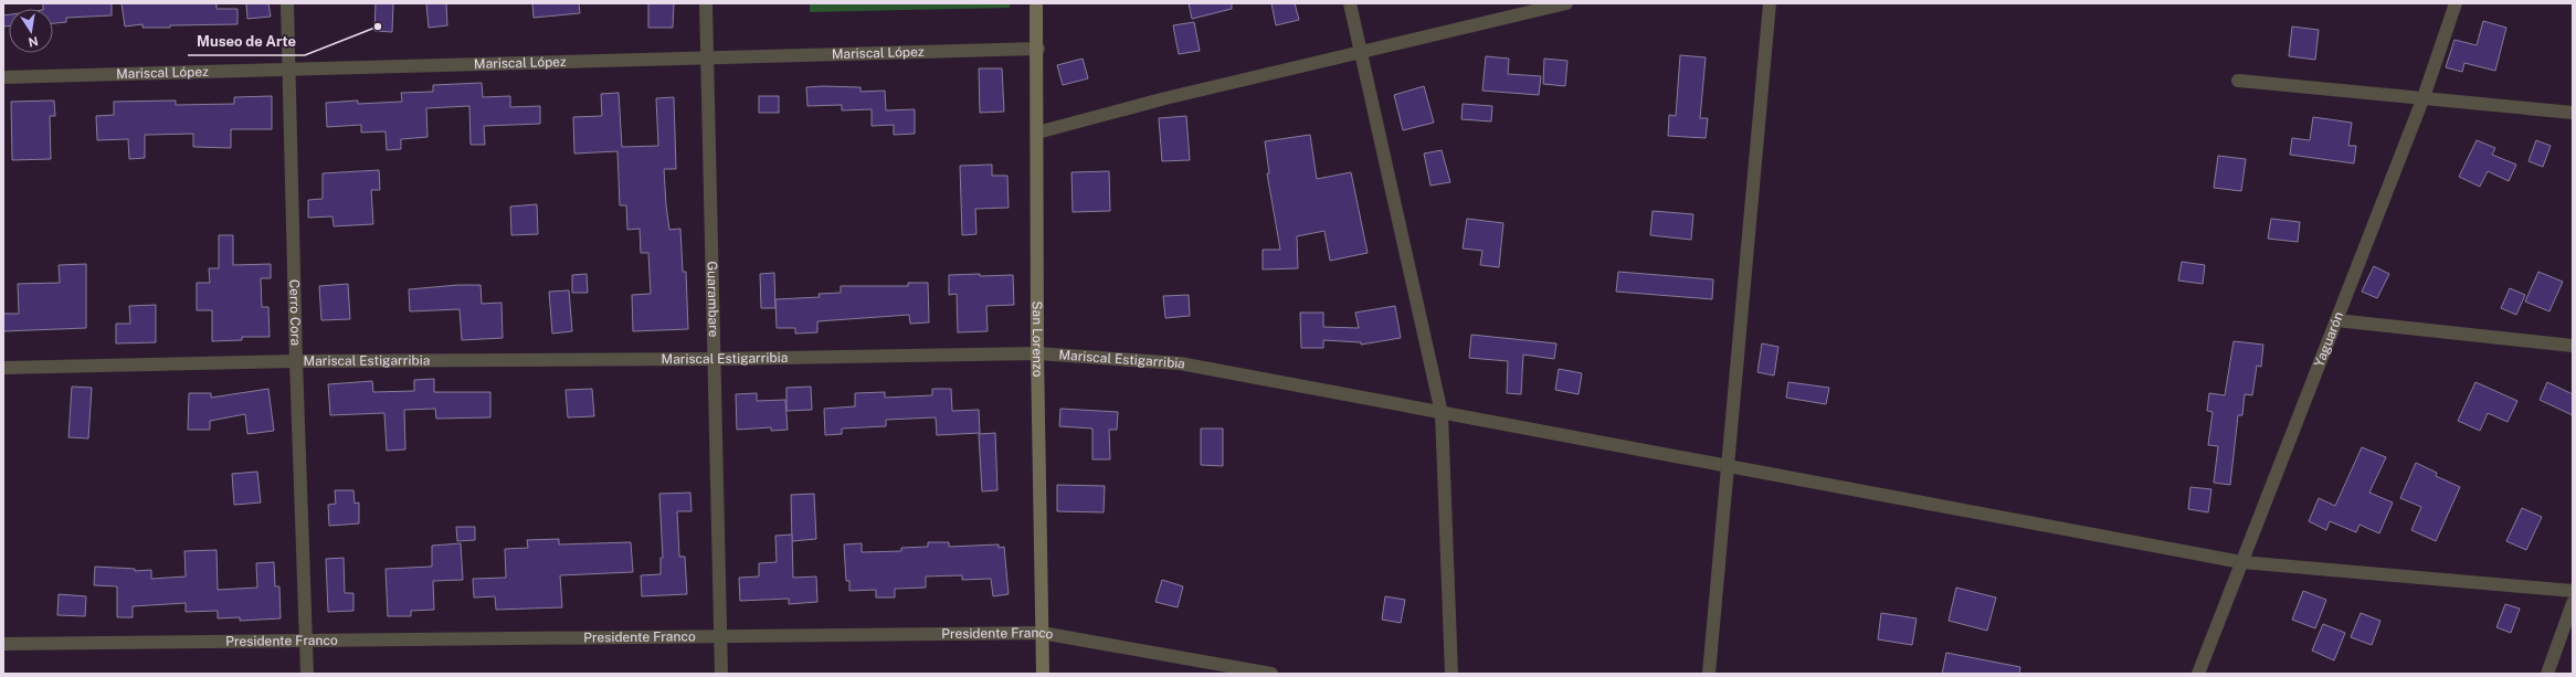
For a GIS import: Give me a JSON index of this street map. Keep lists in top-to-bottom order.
{
  "streets": {
    "street": [
      "Mariscal López",
      "Guarambare",
      "Cerro Cora",
      "San Lorenzo",
      "Yaguarón",
      "Mariscal Estigarribia",
      "Presidente Franco"
    ]
  },
  "crossings": [
    ["Mariscal López", "Guarambare"],
    ["Mariscal López", "Cerro Cora"],
    ["Mariscal López", "San Lorenzo"],
    ["Guarambare", "Mariscal Estigarribia"],
    ["Guarambare", "Presidente Franco"],
    ["Cerro Cora", "Mariscal Estigarribia"],
    ["Cerro Cora", "Presidente Franco"],
    ["San Lorenzo", "Mariscal Estigarribia"],
    ["San Lorenzo", "Presidente Franco"],
    ["Yaguarón", "Mariscal Estigarribia"]
  ],
  "places": ["Museo de Arte"],
  "north": "bottom"
}
